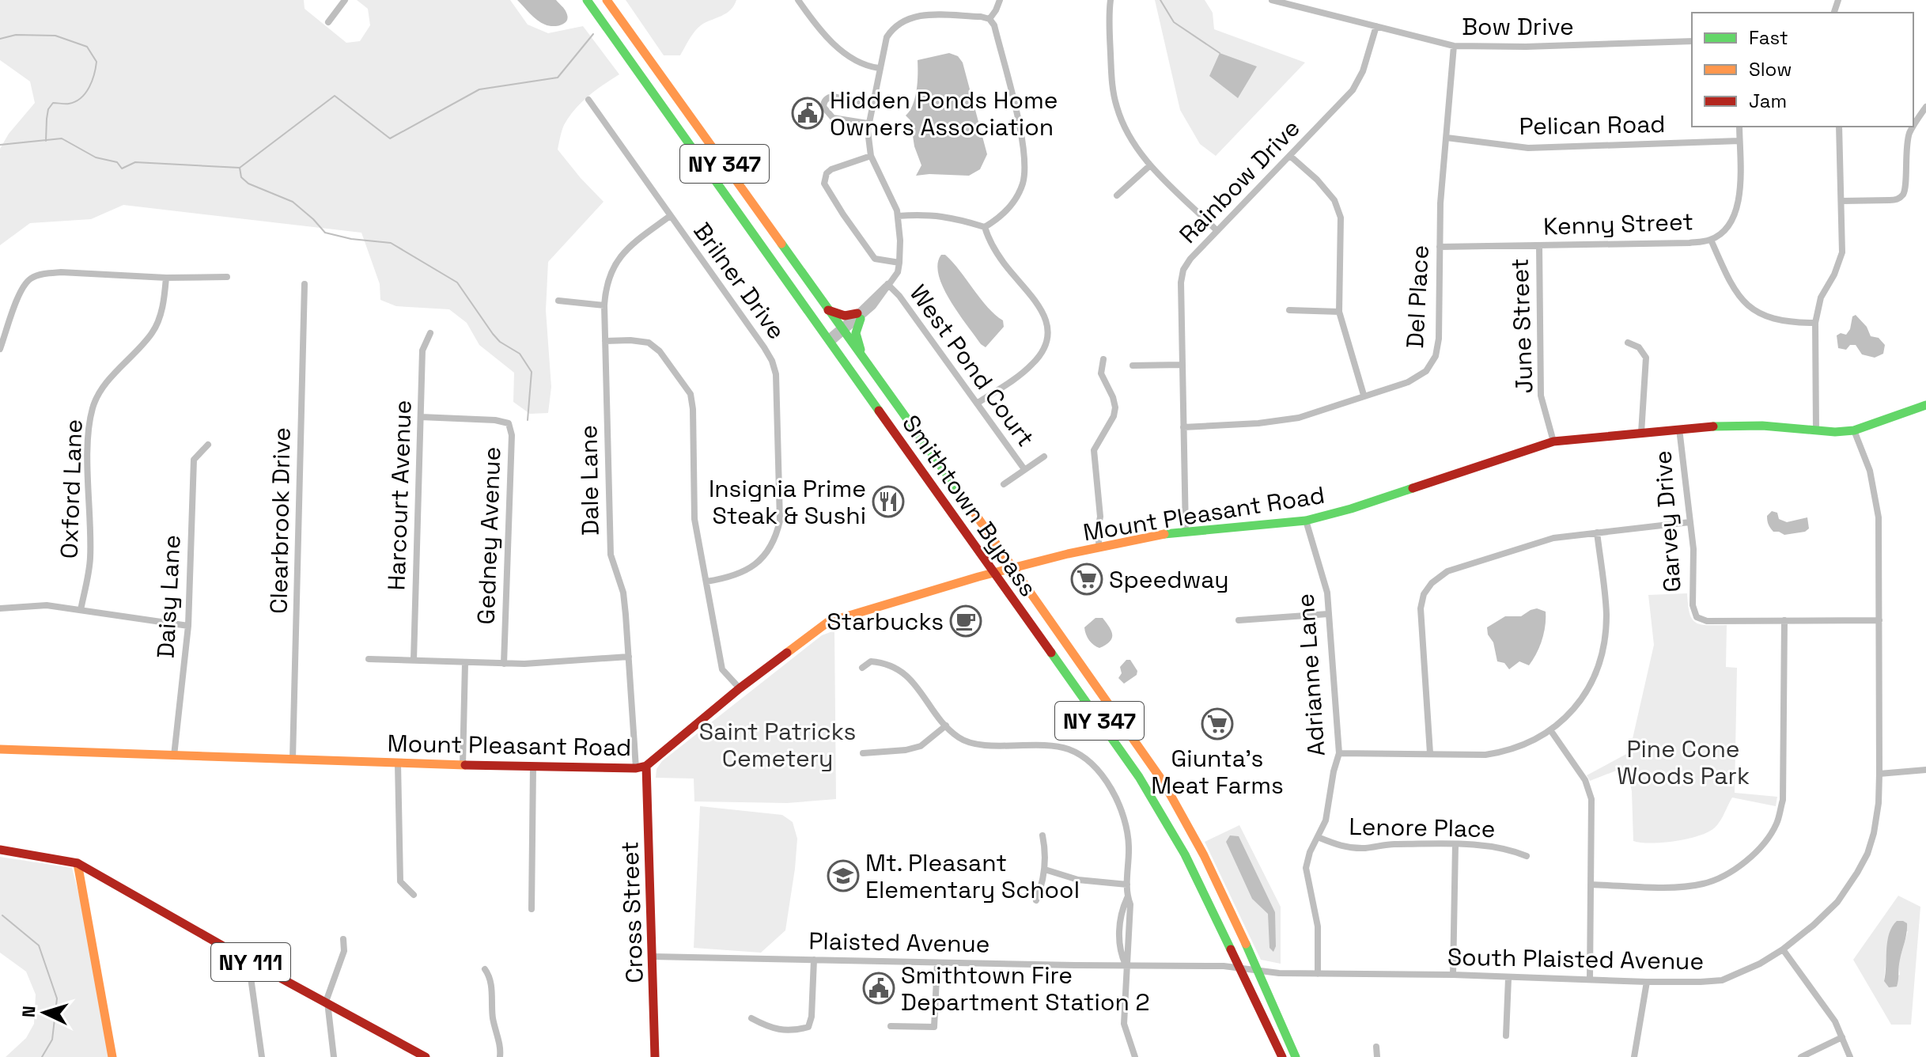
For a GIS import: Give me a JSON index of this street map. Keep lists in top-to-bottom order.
{
  "streets": {
    "main road": [
      "NY 347",
      "Smithtown Bypass",
      "Mount Pleasant Road",
      "Cross Street",
      "NY 111"
    ],
    "street": [
      "Bow Drive",
      "Pelican Road",
      "Rainbow Drive",
      "Kenny Street",
      "Brilner Drive",
      "Del Place",
      "June Street",
      "West Pond Court",
      "Dale Lane",
      "Oxford Lane",
      "Harcourt Avenue",
      "Clearbrook Drive",
      "Garvey Drive",
      "Gedney Avenue",
      "Daisy Lane",
      "Adrianne Lane",
      "Lenore Place",
      "Plaisted Avenue",
      "South Plaisted Avenue"
    ]
  },
  "crossings": [
    ["Bow Drive", "Rainbow Drive"],
    ["Bow Drive", "Del Place"],
    ["Pelican Road", "Kenny Street"],
    ["Pelican Road", "Del Place"],
    ["Rainbow Drive", "Del Place"],
    ["Rainbow Drive", "Mount Pleasant Road"],
    ["Kenny Street", "Del Place"],
    ["Kenny Street", "June Street"],
    ["Brilner Drive", "Dale Lane"],
    ["June Street", "Mount Pleasant Road"],
    ["Dale Lane", "Mount Pleasant Road"],
    ["Dale Lane", "Cross Street"],
    ["Harcourt Avenue", "Gedney Avenue"],
    ["Smithtown Bypass", "Mount Pleasant Road"],
    ["Smithtown Bypass", "Plaisted Avenue"],
    ["Smithtown Bypass", "South Plaisted Avenue"],
    ["Mount Pleasant Road", "Clearbrook Drive"],
    ["Mount Pleasant Road", "Garvey Drive"],
    ["Mount Pleasant Road", "Daisy Lane"],
    ["Mount Pleasant Road", "Adrianne Lane"],
    ["Mount Pleasant Road", "Cross Street"],
    ["Mount Pleasant Road", "South Plaisted Avenue"],
    ["Garvey Drive", "South Plaisted Avenue"],
    ["Adrianne Lane", "Lenore Place"],
    ["Adrianne Lane", "South Plaisted Avenue"],
    ["Cross Street", "Plaisted Avenue"],
    ["Plaisted Avenue", "South Plaisted Avenue"]
  ],
  "parks": ["Saint Patricks Cemetery", "Pine Cone Woods Park"],
  "places": {
    "public building": ["Hidden Ponds Home Owners Association", "Smithtown Fire Department Station 2"],
    "restaurant": ["Insignia Prime Steak & Sushi"],
    "supermarket": ["Speedway", "Giunta's Meat Farms"],
    "cafe": ["Starbucks"],
    "school or university": ["Mt. Pleasant Elementary School"]
  },
  "legend": ["Fast", "Slow", "Jam"],
  "north": "left"
}
